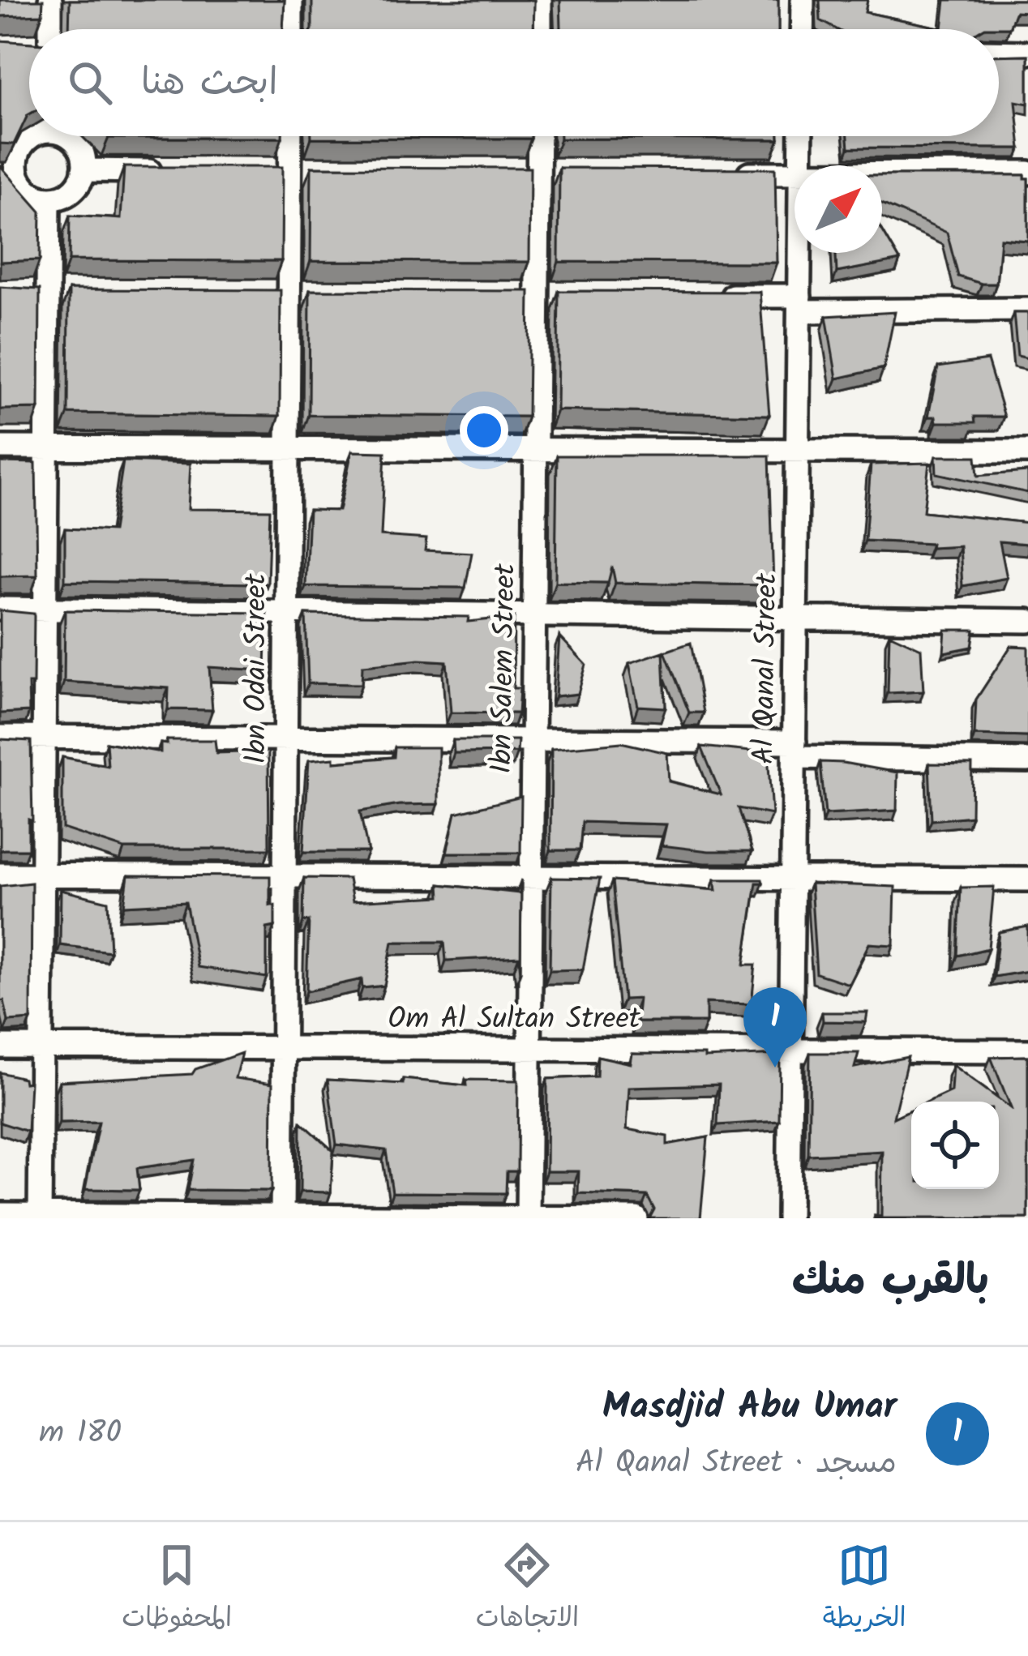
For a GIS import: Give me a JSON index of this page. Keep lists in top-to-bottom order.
{
  "streets": {
    "street": [
      "Ibn Odai Street",
      "Ibn Salem Street",
      "Al Qanal Street",
      "Om Al Sultan Street"
    ]
  },
  "crossings": [
    ["Ibn Odai Street", "Om Al Sultan Street"],
    ["Ibn Salem Street", "Om Al Sultan Street"],
    ["Al Qanal Street", "Om Al Sultan Street"]
  ],
  "north": "top right",
  "page": {
    "search": "ابحث هنا",
    "pins": "1",
    "heading": "بالقرب منك",
    "list": [
      {
        "mark": "1",
        "name": "Masdjid Abu Umar",
        "note": "مسجد · Al Qanal Street",
        "value": "180 m"
      }
    ],
    "nav": ["الخريطة", "الاتجاهات", "المحفوظات"]
  }
}
